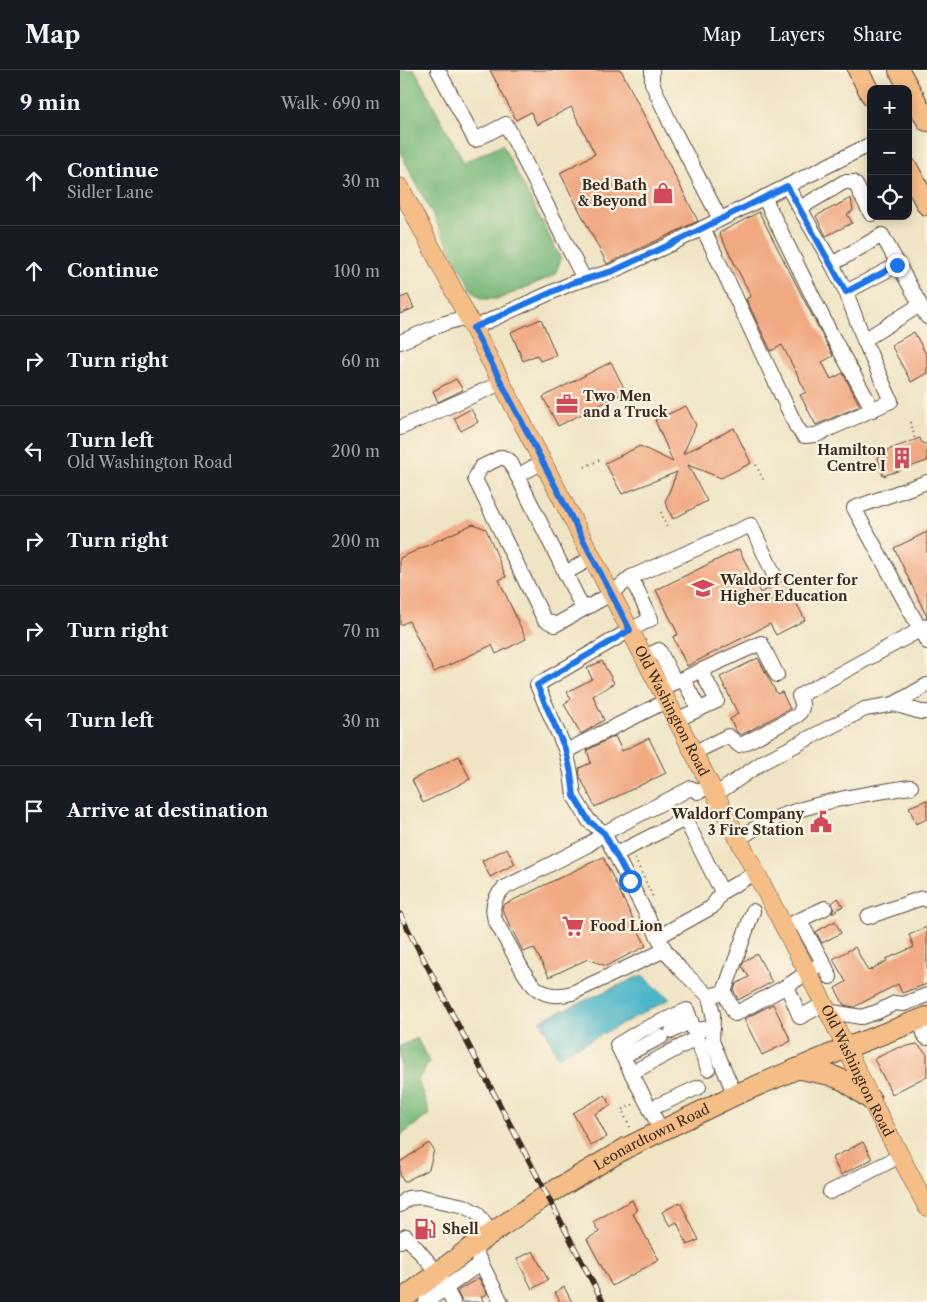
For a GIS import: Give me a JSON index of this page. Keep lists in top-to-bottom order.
{
  "streets": {
    "highway": ["Leonardtown Road"],
    "main road": ["Old Washington Road"]
  },
  "crossings": [
    ["Old Washington Road", "Leonardtown Road"]
  ],
  "places": {
    "shop": ["Bed Bath & Beyond"],
    "office": ["Two Men and a Truck"],
    "building": ["Hamilton Centre I"],
    "school or university": ["Waldorf Center for Higher Education"],
    "public building": ["Waldorf Company 3 Fire Station"],
    "supermarket": ["Food Lion"],
    "fuel station": ["Shell"]
  },
  "page": {
    "header": "Map",
    "nav": ["Map", "Layers", "Share"],
    "heading": ["9 min", "Walk · 690 m"],
    "map_buttons": ["+", "−"],
    "list": [
      ["Continue", "Sidler Lane", "30 m"],
      ["Continue", "100 m"],
      ["Turn right", "60 m"],
      ["Turn left", "Old Washington Road", "200 m"],
      ["Turn right", "200 m"],
      ["Turn right", "70 m"],
      ["Turn left", "30 m"],
      "Arrive at destination"
    ]
  }
}
